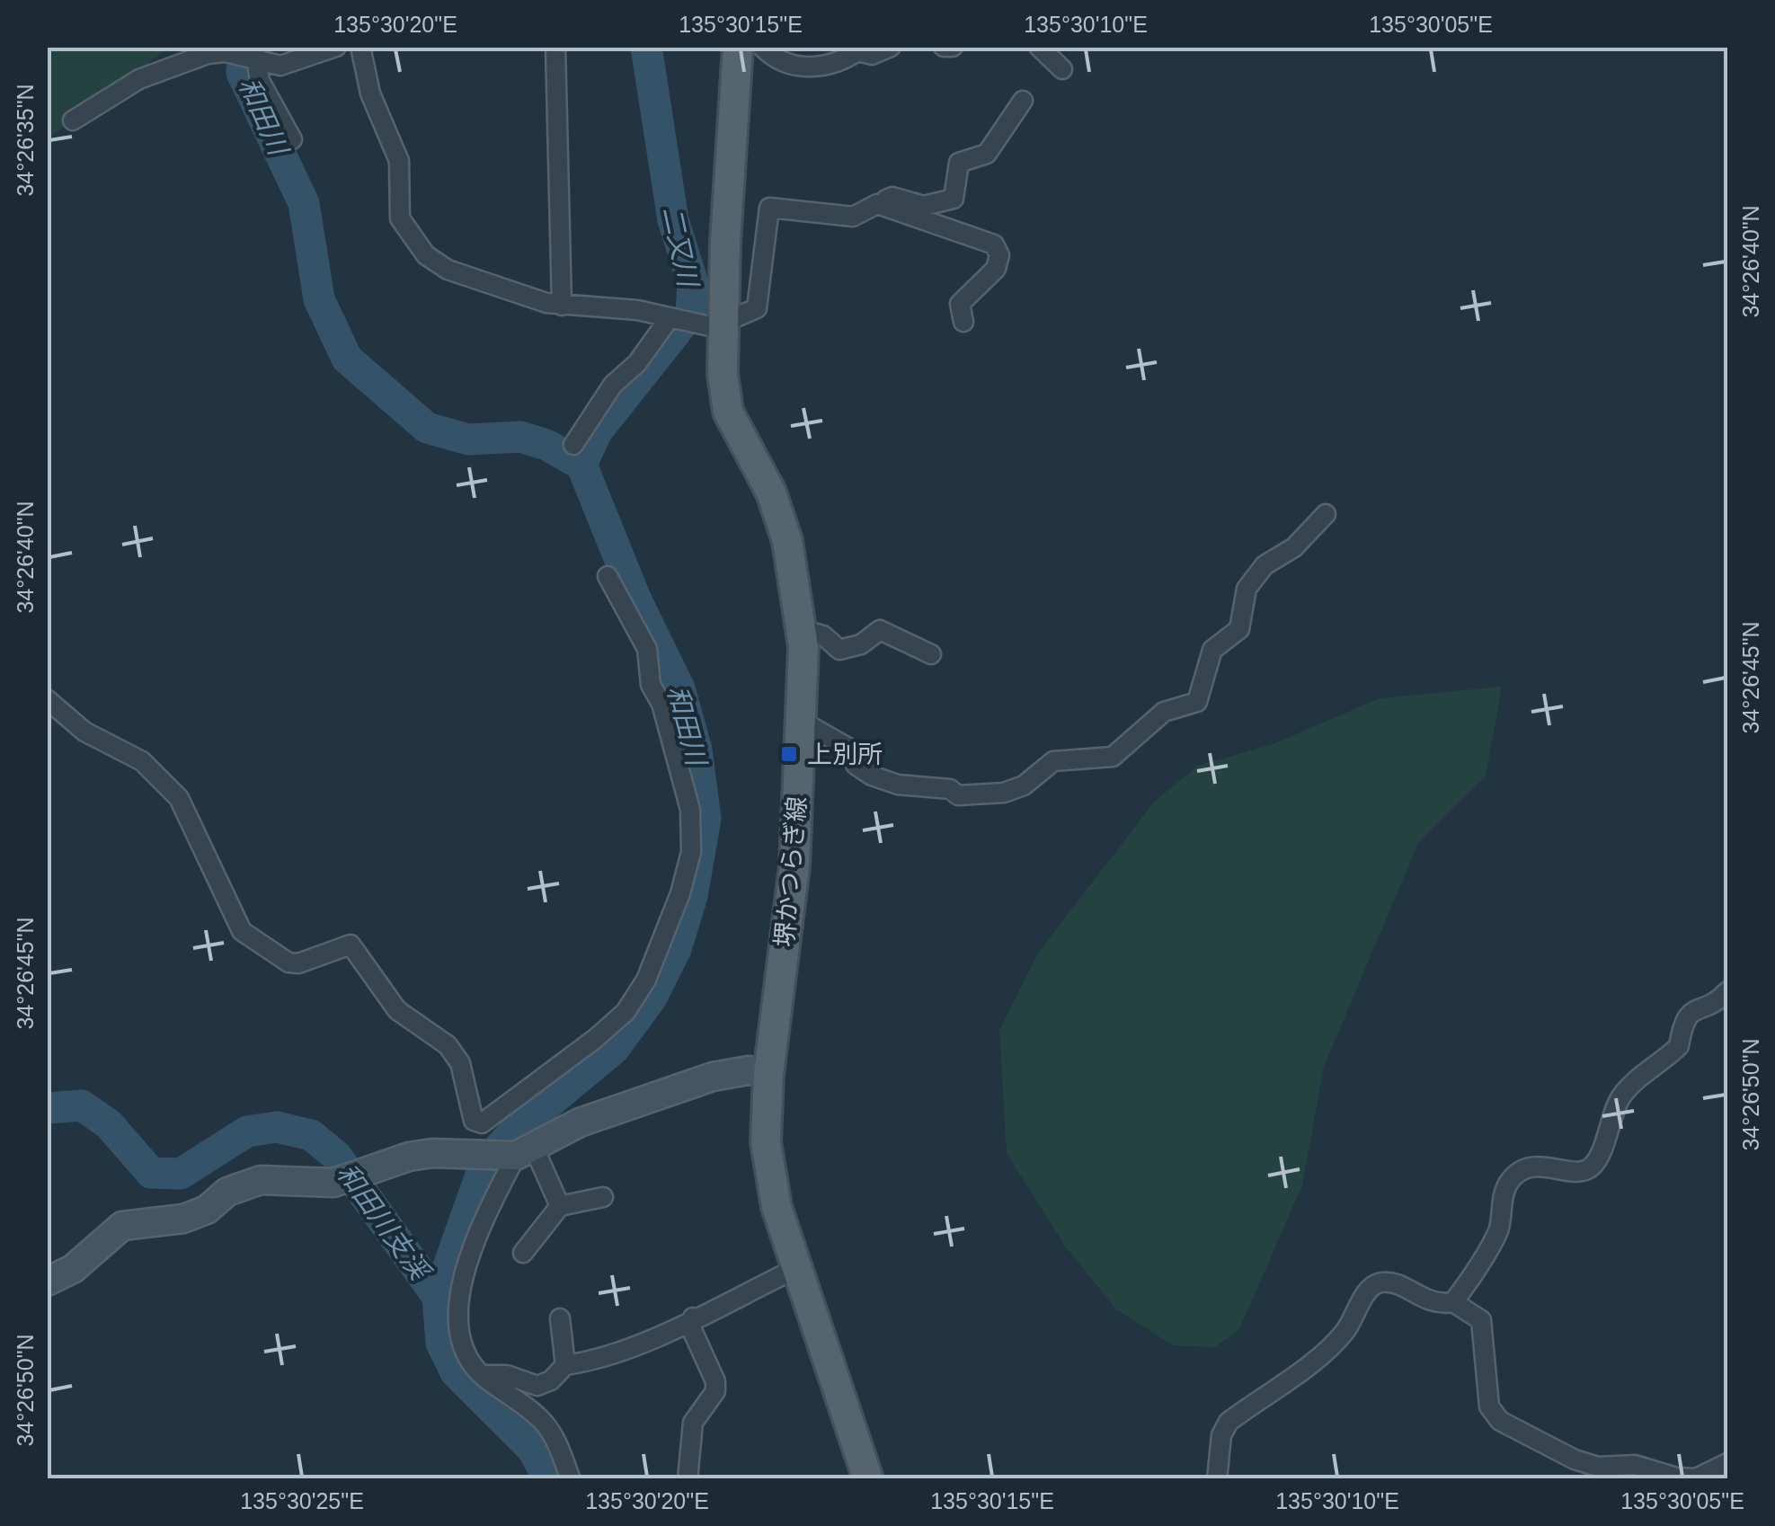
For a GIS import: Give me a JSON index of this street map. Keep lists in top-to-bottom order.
{
  "streets": {
    "main road": ["堺かつらぎ線"]
  },
  "water": ["和田川", "二又川", "和田川支渓"],
  "places": {
    "transit": ["上別所"]
  },
  "coordinates": [
    "135°30'20\"E",
    "135°30'15\"E",
    "135°30'10\"E",
    "135°30'05\"E",
    "34°26'35\"N",
    "34°26'40\"N",
    "34°26'45\"N",
    "34°26'50\"N",
    "135°30'25\"E"
  ]
}
